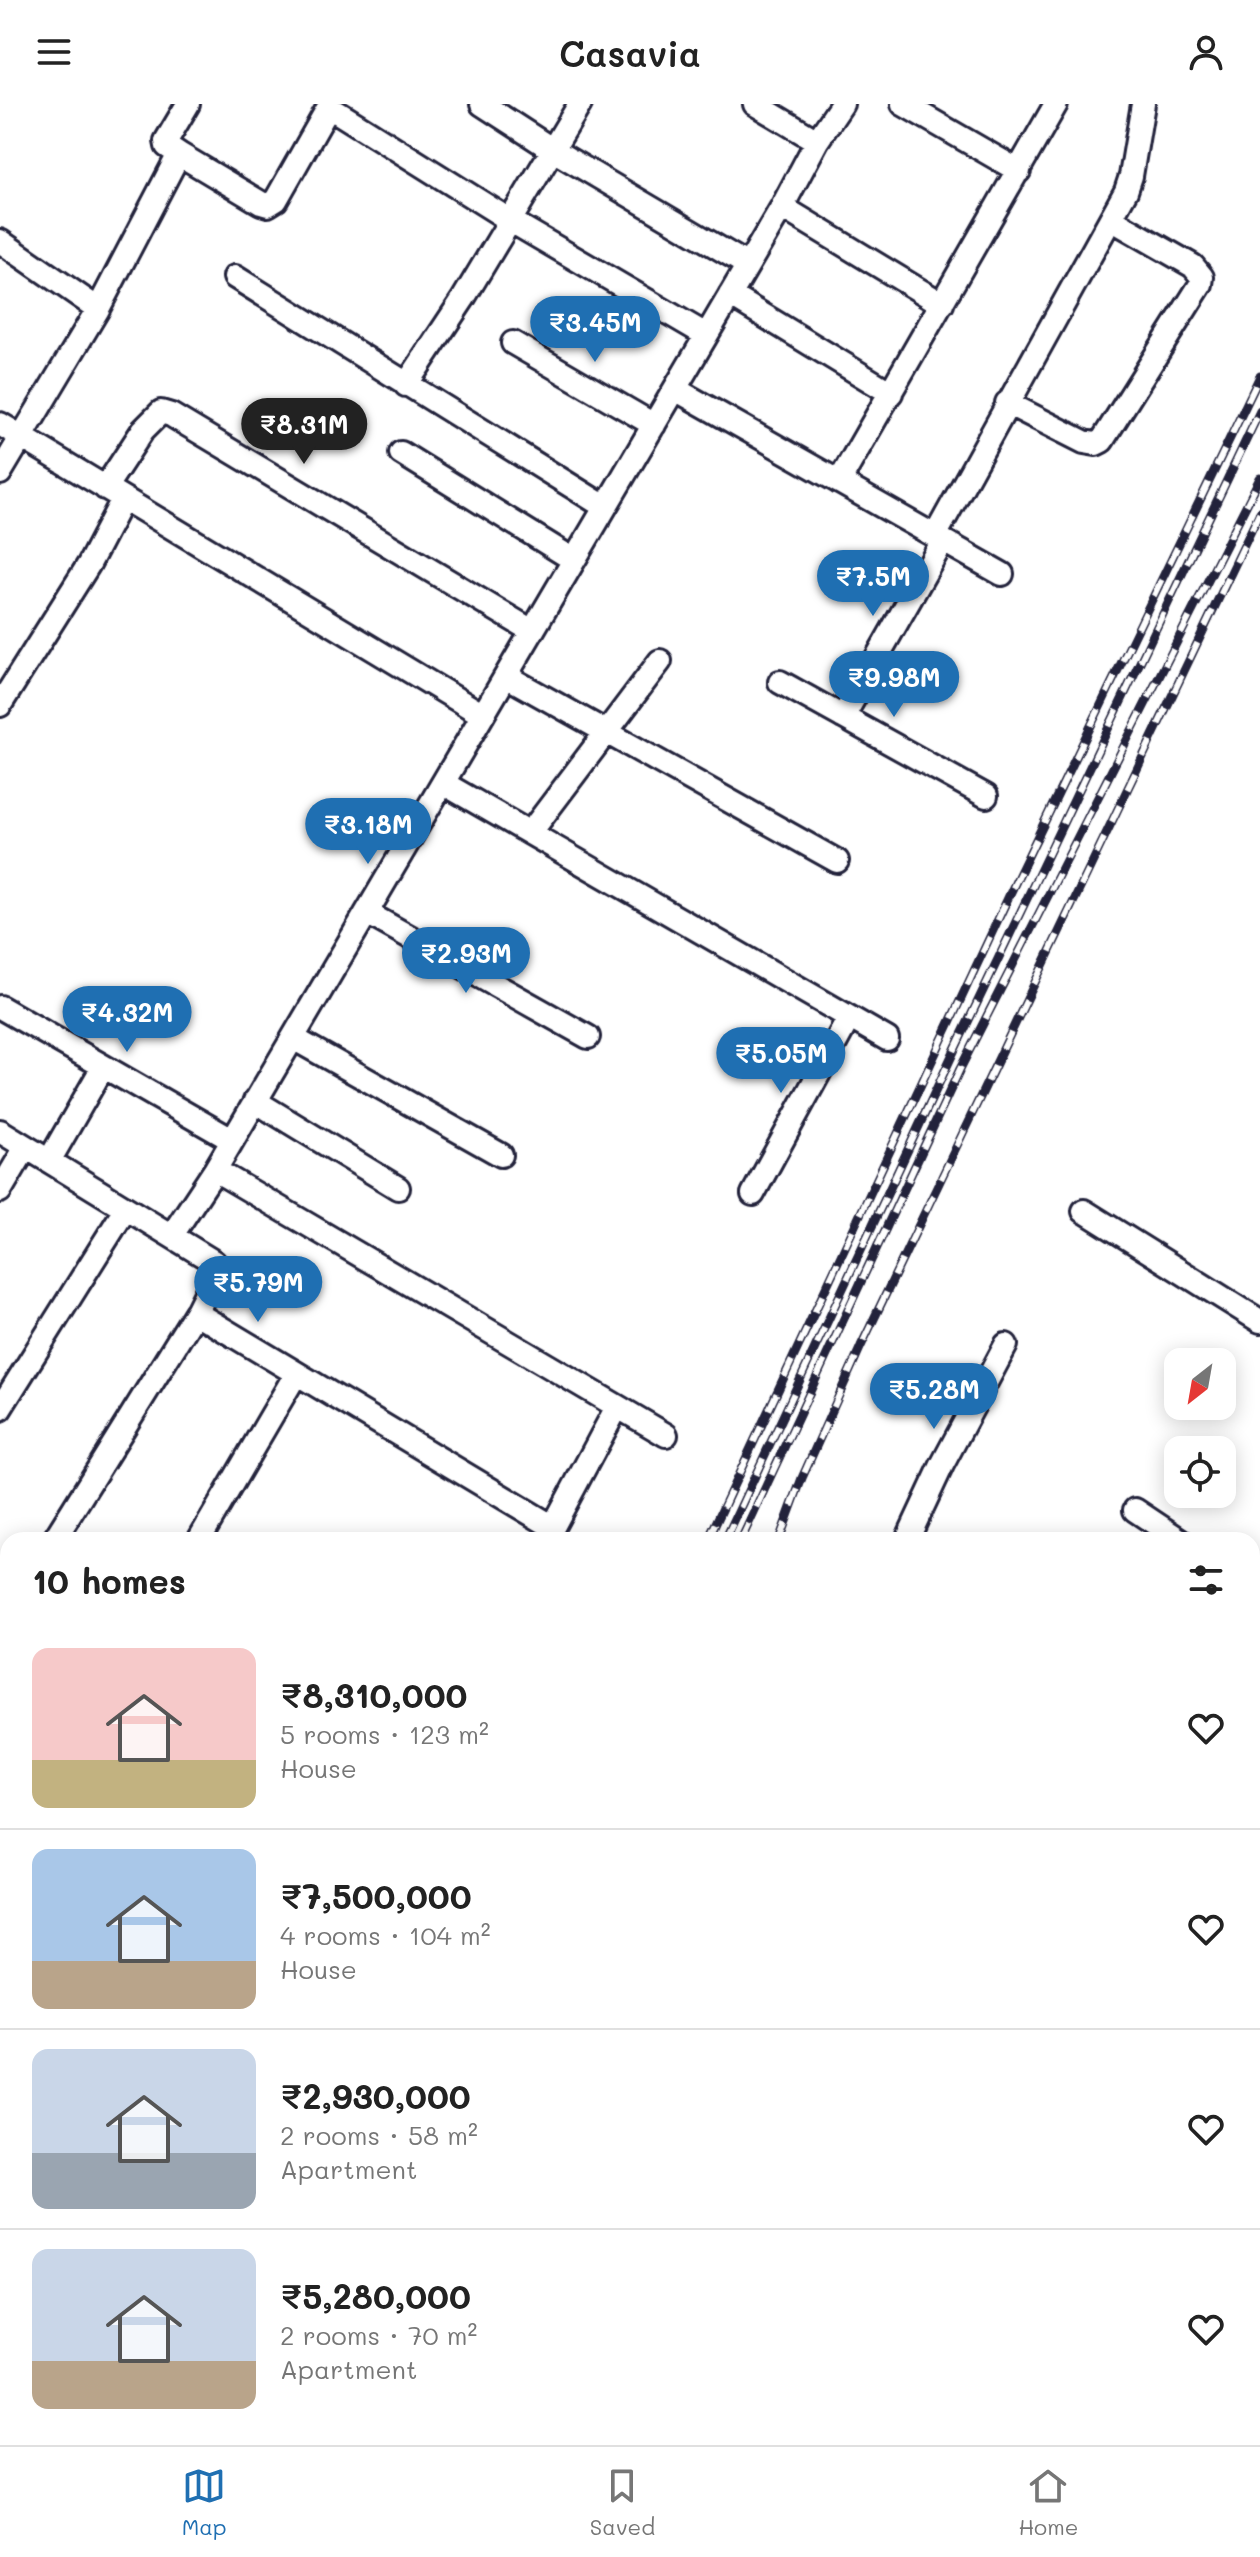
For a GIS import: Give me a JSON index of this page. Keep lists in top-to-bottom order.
{
  "north": "bottom left",
  "page": {
    "header": "Casavia",
    "price": [
      "₹3.45M",
      "₹8.31M",
      "₹7.5M",
      "₹9.98M",
      "₹3.18M",
      "₹2.93M",
      "₹4.32M",
      "₹5.05M",
      "₹5.79M",
      "₹5.28M"
    ],
    "heading": "10 homes",
    "list": [
      {
        "name": "₹8,310,000",
        "note": "5 rooms · 123 m² · House"
      },
      {
        "name": "₹7,500,000",
        "note": "4 rooms · 104 m² · House"
      },
      {
        "name": "₹2,930,000",
        "note": "2 rooms · 58 m² · Apartment"
      },
      {
        "name": "₹5,280,000",
        "note": "2 rooms · 70 m² · Apartment"
      }
    ],
    "tabs": ["Map", "Saved", "Home"]
  }
}
